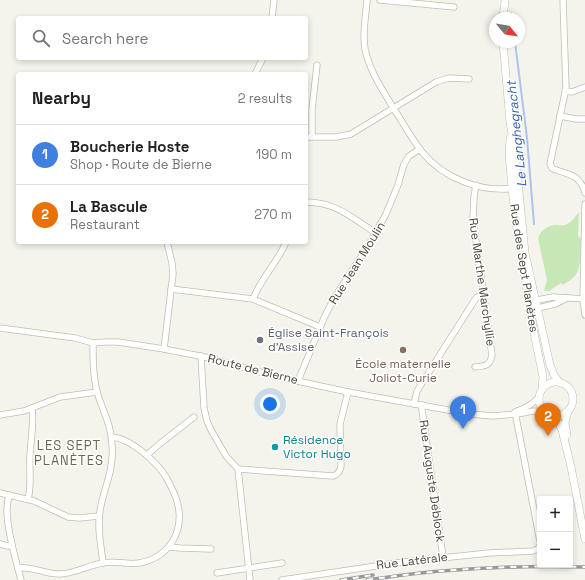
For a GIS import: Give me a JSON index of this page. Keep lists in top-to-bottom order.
{
  "streets": {
    "street": [
      "Rue Jean Moulin",
      "Rue des Sept Planètes",
      "Rue Marthe Marchyllie",
      "Route de Bierne",
      "Rue Auguste Deblock",
      "Rue Latérale"
    ]
  },
  "crossings": [
    ["Rue Jean Moulin", "Route de Bierne"],
    ["Rue des Sept Planètes", "Route de Bierne"],
    ["Route de Bierne", "Rue Auguste Deblock"],
    ["Rue Auguste Deblock", "Rue Latérale"]
  ],
  "districts": ["LES SEPT PLANÈTES"],
  "water": ["Le Langhegracht"],
  "places": ["Église Saint-François d'Assise", "École maternelle Joliot-Curie", "Résidence Victor Hugo"],
  "north": "bottom right",
  "page": {
    "search": "Search here",
    "heading": ["Nearby", "2 results"],
    "list": [
      {
        "mark": "1",
        "name": "Boucherie Hoste",
        "note": "Shop · Route de Bierne",
        "value": "190 m"
      },
      {
        "mark": "2",
        "name": "La Bascule",
        "note": "Restaurant",
        "value": "270 m"
      }
    ],
    "pins": ["1", "2"],
    "map_buttons": ["+", "−"]
  }
}
